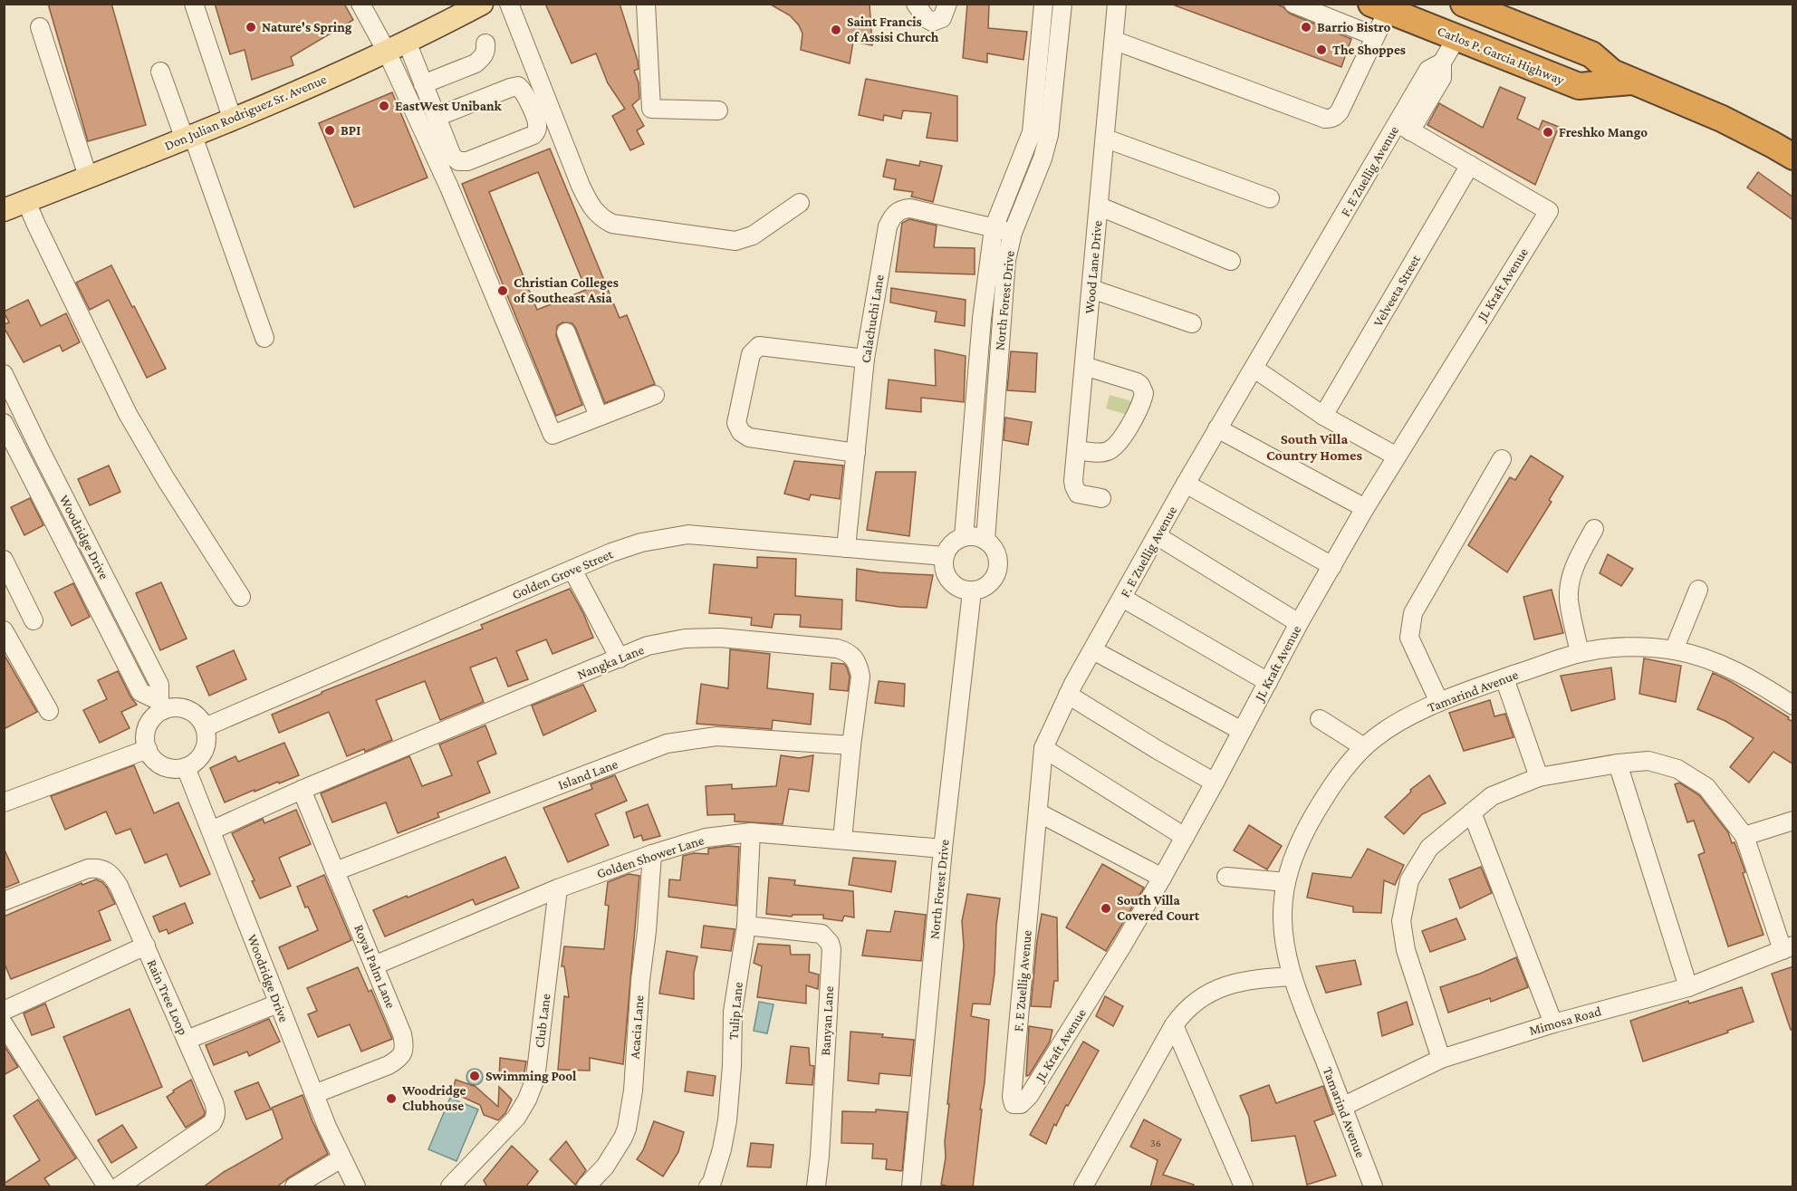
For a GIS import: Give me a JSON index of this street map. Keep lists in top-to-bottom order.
{
  "streets": {
    "highway": ["Carlos P. Garcia Highway"],
    "main road": ["Don Julian Rodriguez Sr. Avenue"],
    "street": [
      "F. E Zuellig Avenue",
      "Wood Lane Drive",
      "JL Kraft Avenue",
      "Velveeta Street",
      "North Forest Drive",
      "Calachuchi Lane",
      "Woodridge Drive",
      "Golden Grove Street",
      "Nangka Lane",
      "Tamarind Avenue",
      "Island Lane",
      "Golden Shower Lane",
      "Royal Palm Lane",
      "Rain Tree Loop",
      "Tulip Lane",
      "Club Lane",
      "Banyan Lane",
      "Mimosa Road",
      "Acacia Lane"
    ]
  },
  "crossings": [
    ["Carlos P. Garcia Highway", "F. E Zuellig Avenue"],
    ["F. E Zuellig Avenue", "JL Kraft Avenue"],
    ["JL Kraft Avenue", "Velveeta Street"],
    ["North Forest Drive", "Calachuchi Lane"],
    ["North Forest Drive", "Golden Grove Street"],
    ["North Forest Drive", "Golden Shower Lane"],
    ["Calachuchi Lane", "Golden Grove Street"],
    ["Woodridge Drive", "Golden Grove Street"],
    ["Woodridge Drive", "Nangka Lane"],
    ["Woodridge Drive", "Royal Palm Lane"],
    ["Nangka Lane", "Island Lane"],
    ["Nangka Lane", "Golden Shower Lane"],
    ["Nangka Lane", "Royal Palm Lane"],
    ["Tamarind Avenue", "Mimosa Road"],
    ["Island Lane", "Royal Palm Lane"],
    ["Golden Shower Lane", "Royal Palm Lane"],
    ["Golden Shower Lane", "Tulip Lane"],
    ["Golden Shower Lane", "Club Lane"],
    ["Golden Shower Lane", "Acacia Lane"],
    ["Tulip Lane", "Banyan Lane"]
  ],
  "districts": ["South Villa Country Homes"],
  "places": [
    "Nature's Spring",
    "Barrio Bistro",
    "Saint Francis of Assisi Church",
    "The Shoppes",
    "EastWest Unibank",
    "BPI",
    "Freshko Mango",
    "Christian Colleges of Southeast Asia",
    "South Villa Covered Court",
    "Swimming Pool",
    "Woodridge Clubhouse"
  ],
  "house_numbers": ["36"]
}
